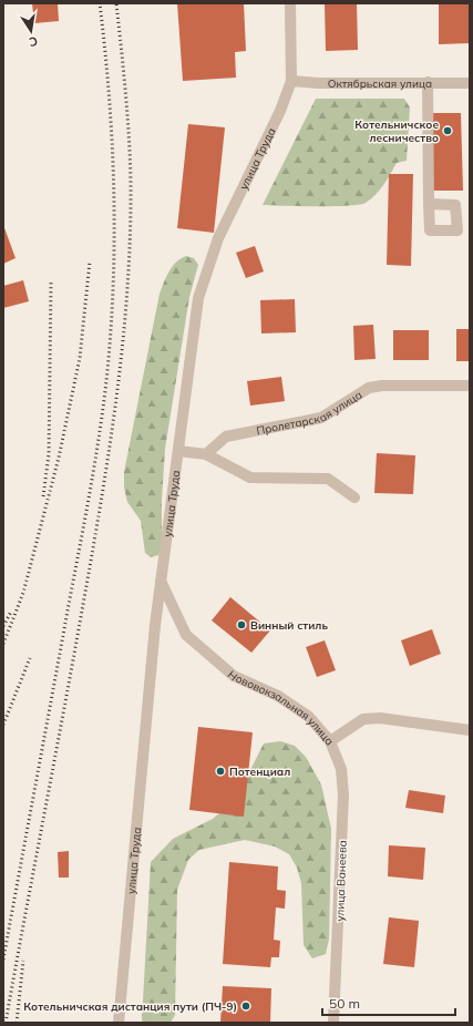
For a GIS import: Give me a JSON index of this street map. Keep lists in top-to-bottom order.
{
  "streets": {
    "street": [
      "Октябрьская улица",
      "улица Труда",
      "Пролетарская улица",
      "Нововокзальная улица",
      "улица Ванеева"
    ]
  },
  "crossings": [
    ["Октябрьская улица", "улица Труда"],
    ["улица Труда", "Нововокзальная улица"],
    ["Нововокзальная улица", "улица Ванеева"]
  ],
  "places": [
    "Котельничское лесничество",
    "Винный стиль",
    "Потенциал",
    "Котельничская дистанция пути (ПЧ-9)"
  ],
  "scale_bar": "50 m",
  "north": "bottom"
}
